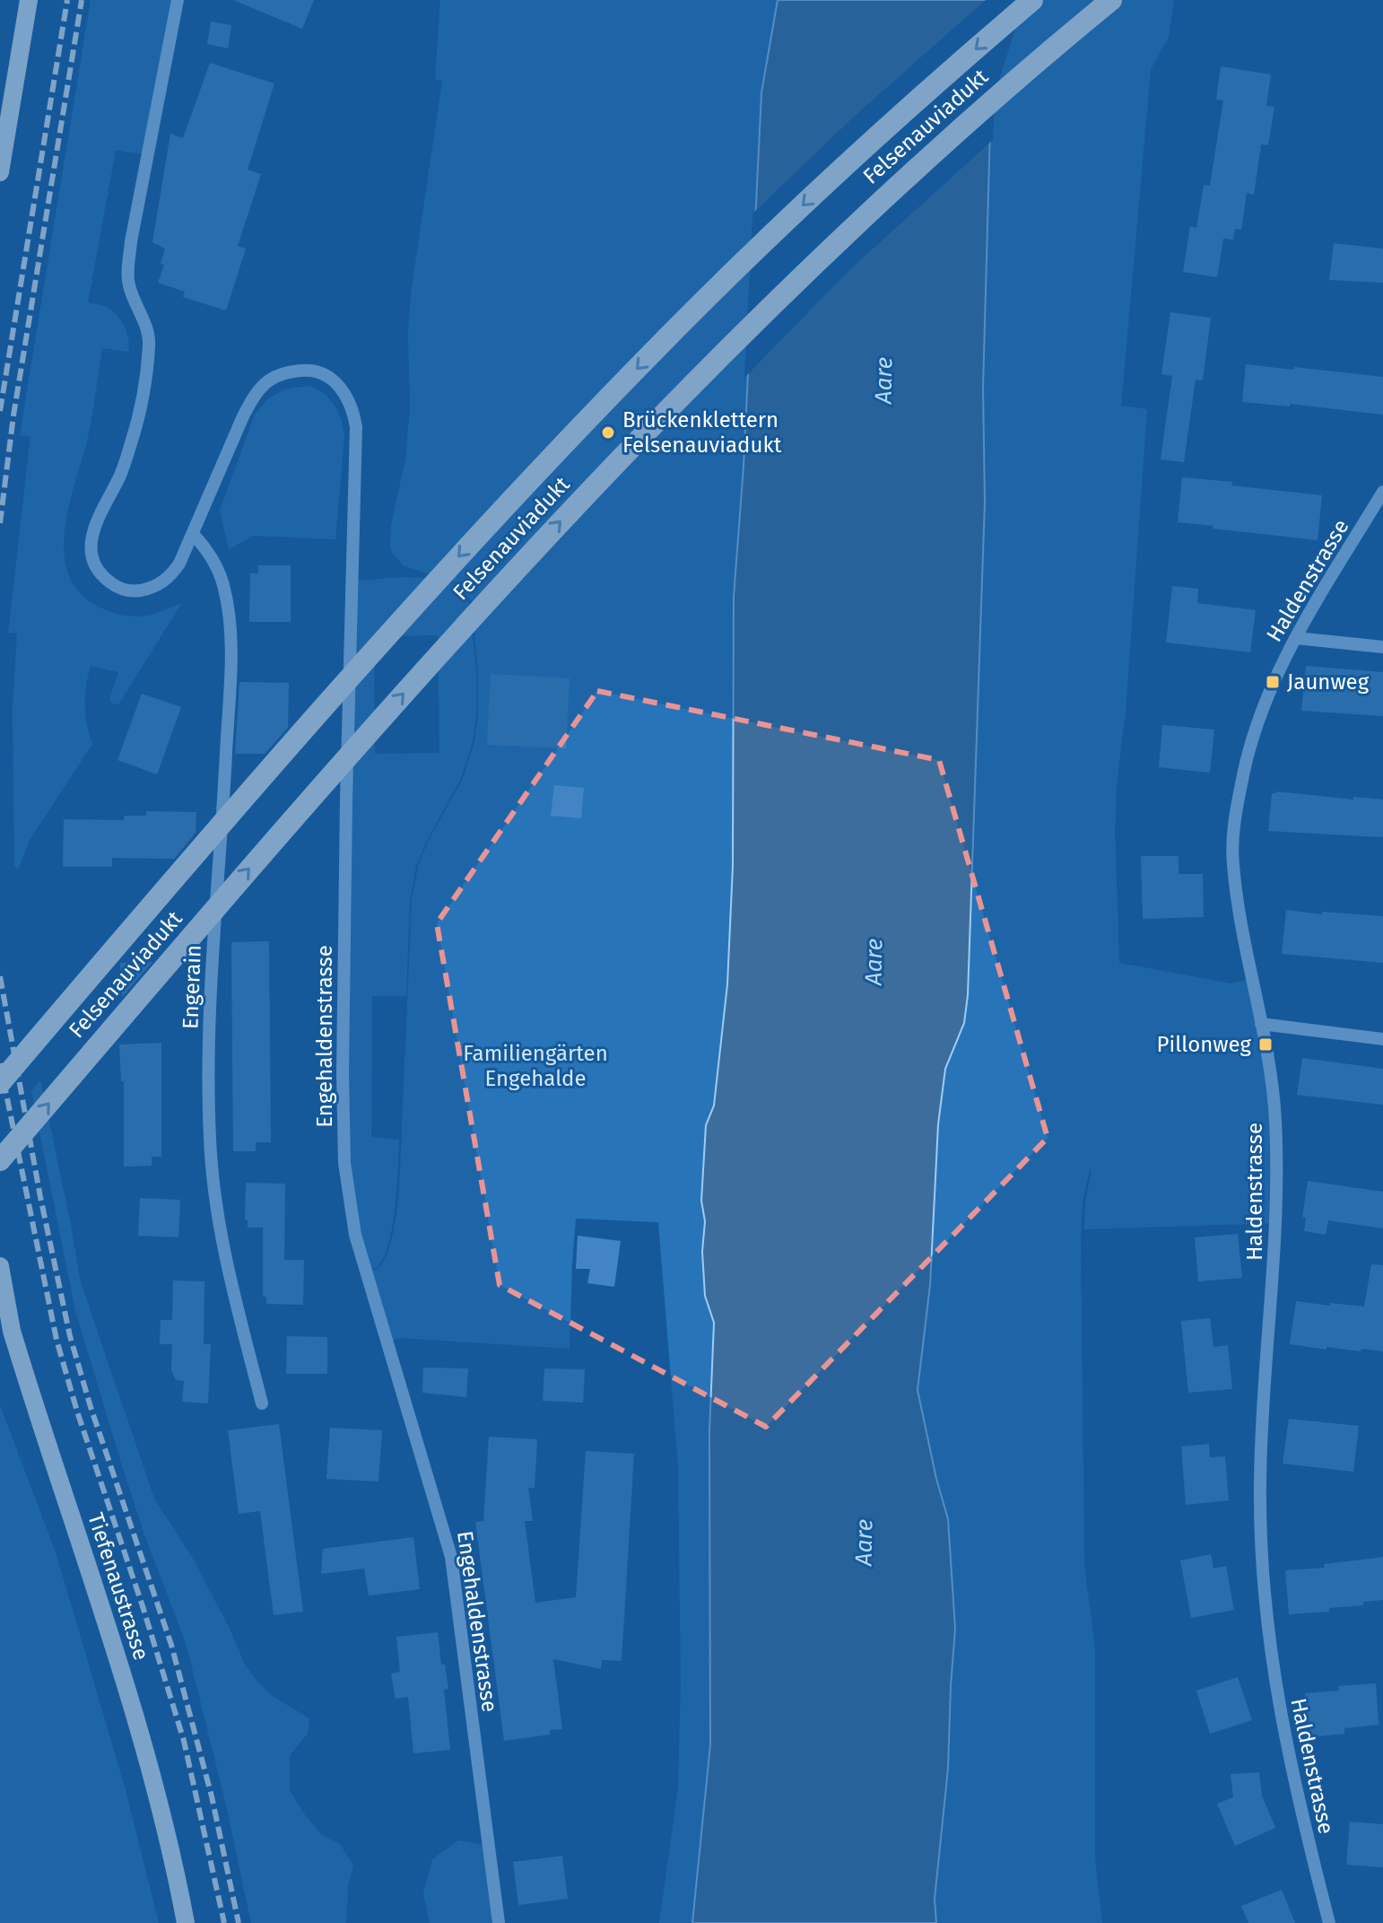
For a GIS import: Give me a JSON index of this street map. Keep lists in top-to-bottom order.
{
  "streets": {
    "highway": ["Felsenauviadukt"],
    "main road": ["Tiefenaustrasse"],
    "street": ["Haldenstrasse", "Engerain", "Engehaldenstrasse"]
  },
  "crossings": [
    ["Engerain", "Engehaldenstrasse"]
  ],
  "water": ["Aare"],
  "parks": ["Familiengärten Engehalde"],
  "places": {
    "other": ["Brückenklettern Felsenauviadukt"],
    "transit": ["Jaunweg", "Pillonweg"]
  }
}
